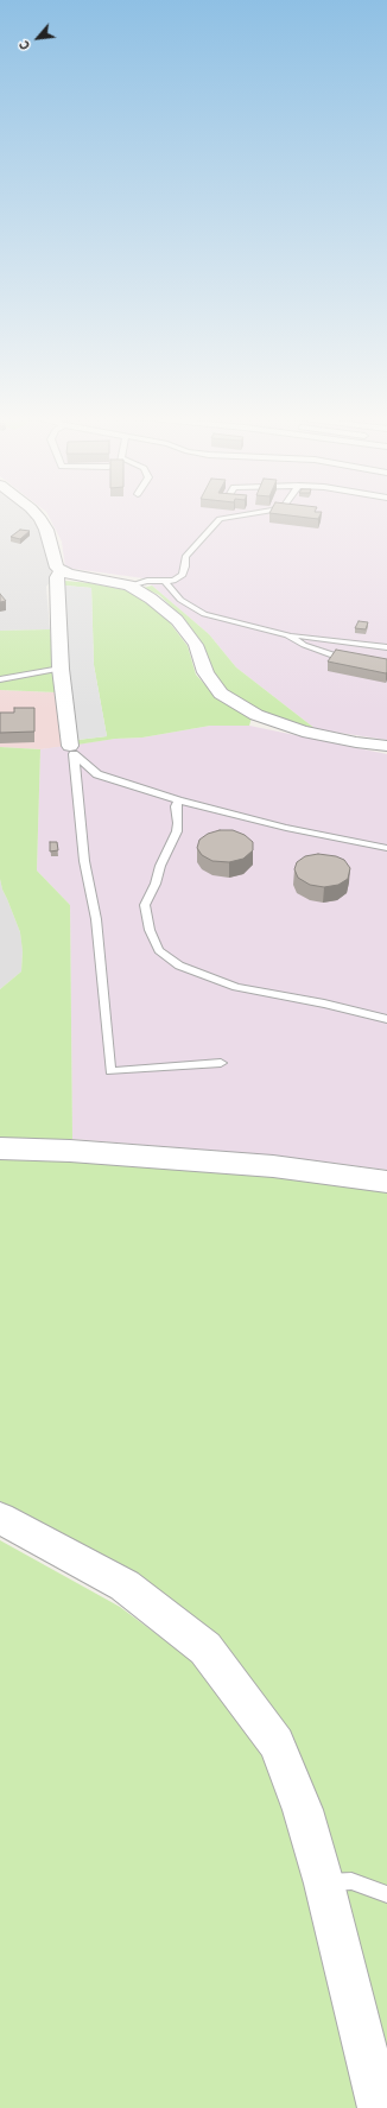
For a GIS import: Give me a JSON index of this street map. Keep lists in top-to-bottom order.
{
  "north": "bottom left"
}
